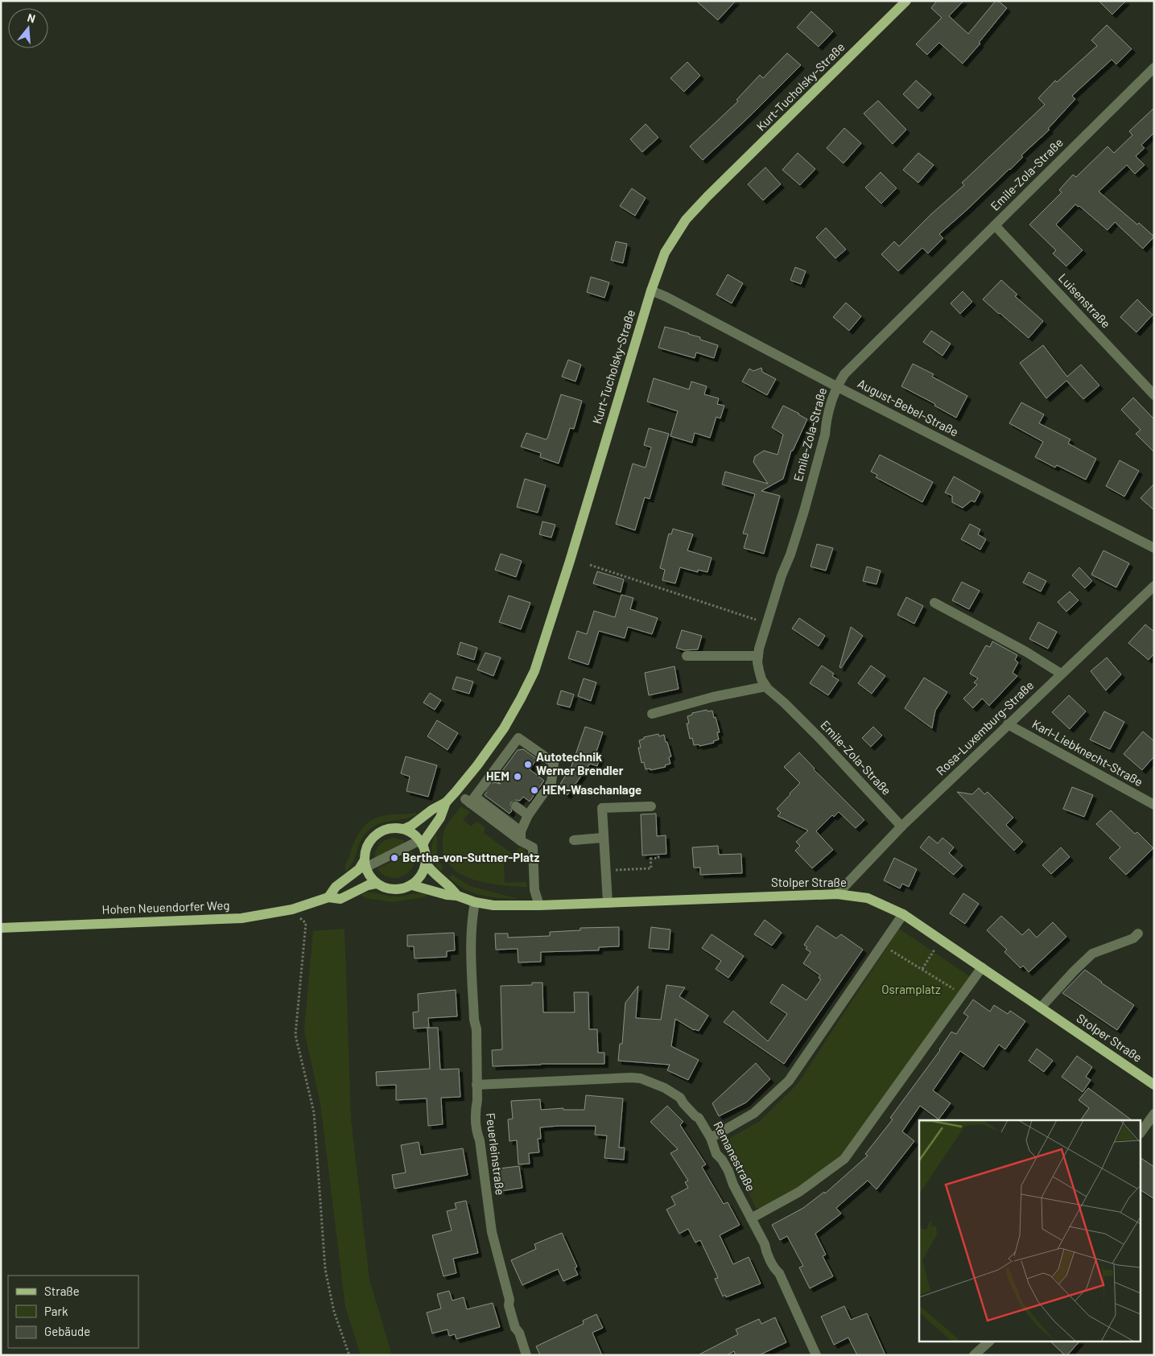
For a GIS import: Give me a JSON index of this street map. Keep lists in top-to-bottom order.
{
  "streets": {
    "main road": ["Kurt-Tucholsky-Straße", "Stolper Straße", "Hohen Neuendorfer Weg"],
    "street": [
      "Emile-Zola-Straße",
      "Luisenstraße",
      "August-Bebel-Straße",
      "Rosa-Luxemburg-Straße",
      "Karl-Liebknecht-Straße",
      "Feuerleinstraße",
      "Remanestraße"
    ]
  },
  "crossings": [
    ["Kurt-Tucholsky-Straße", "August-Bebel-Straße"],
    ["Emile-Zola-Straße", "Luisenstraße"],
    ["Emile-Zola-Straße", "August-Bebel-Straße"],
    ["Emile-Zola-Straße", "Rosa-Luxemburg-Straße"],
    ["Rosa-Luxemburg-Straße", "Karl-Liebknecht-Straße"],
    ["Rosa-Luxemburg-Straße", "Stolper Straße"],
    ["Stolper Straße", "Feuerleinstraße"],
    ["Feuerleinstraße", "Remanestraße"]
  ],
  "parks": ["Osramplatz"],
  "places": [
    "Autotechnik Werner Brendler",
    "HEM",
    "HEM-Waschanlage",
    "Bertha-von-Suttner-Platz"
  ],
  "legend": ["Straße", "Park", "Gebäude"],
  "north": "top"
}
